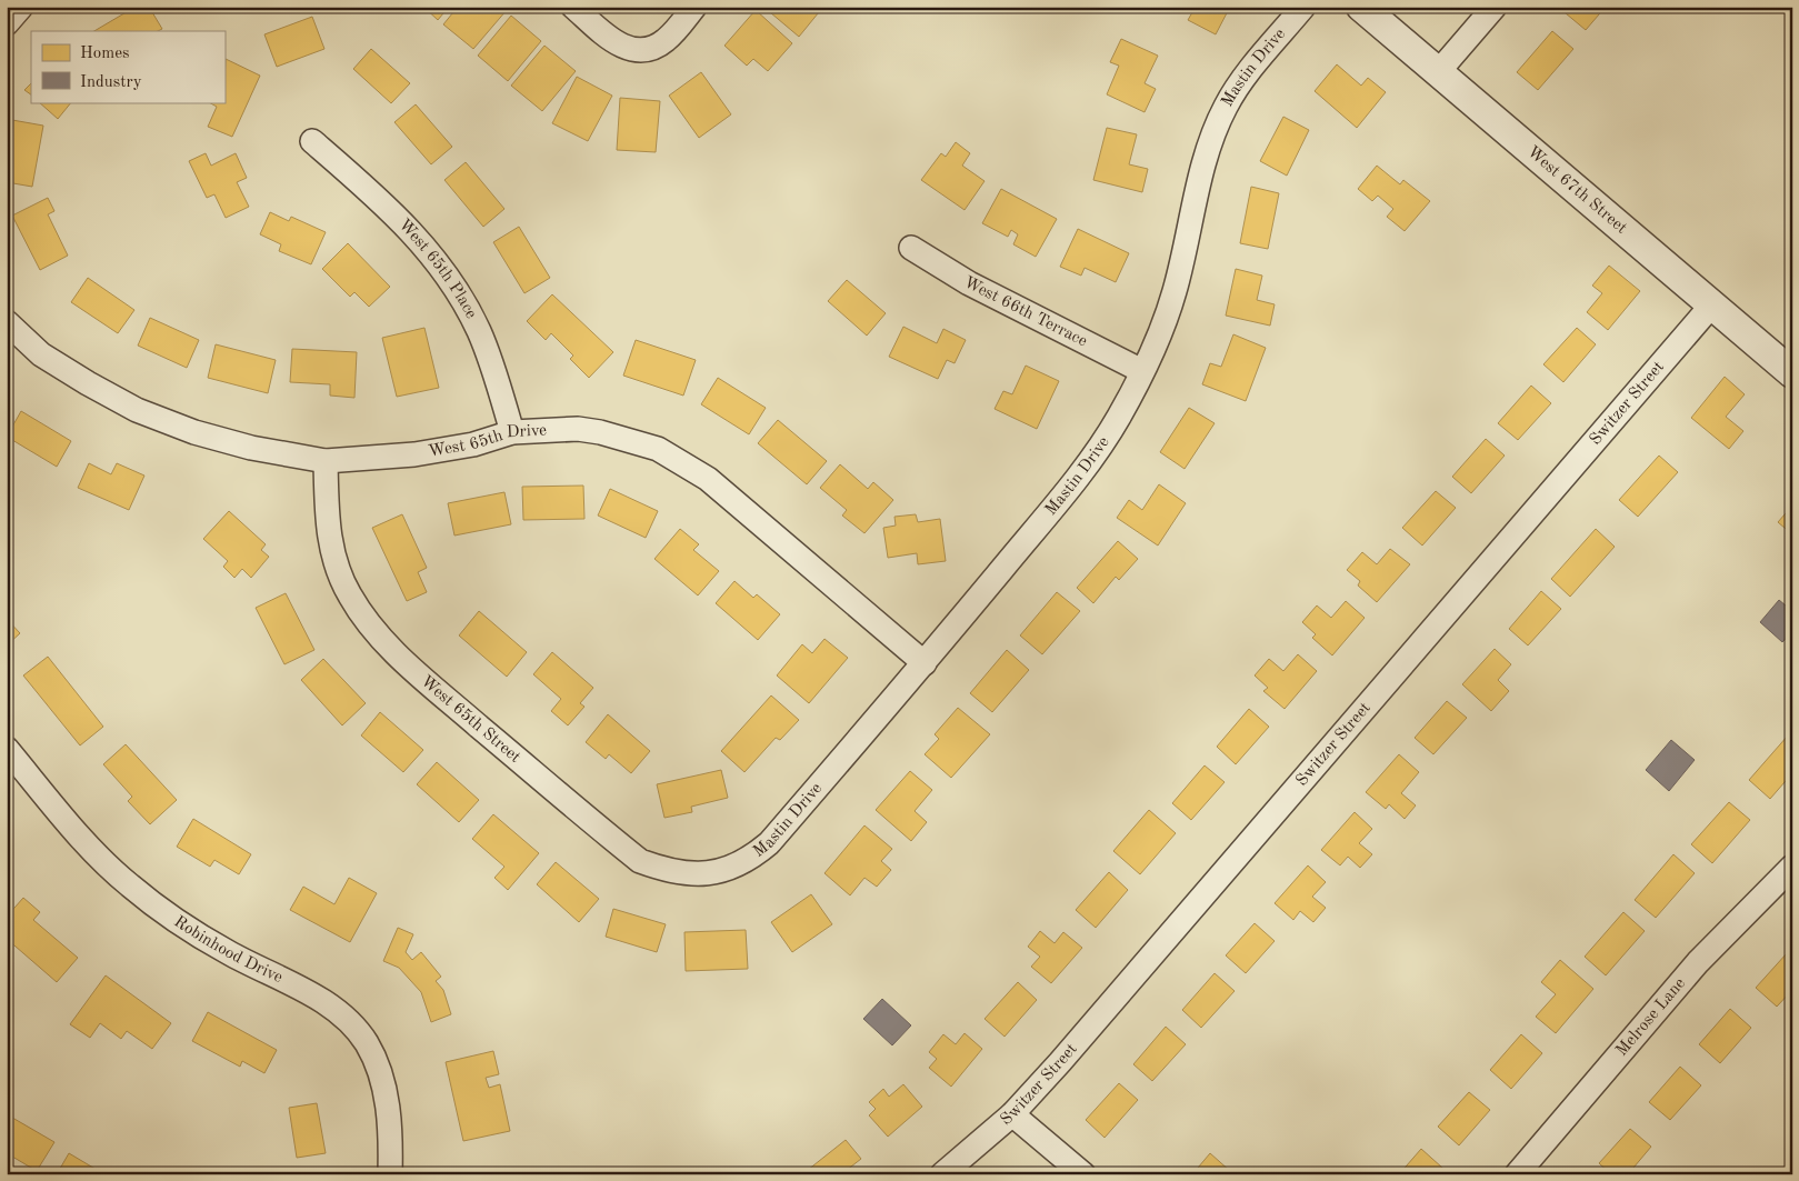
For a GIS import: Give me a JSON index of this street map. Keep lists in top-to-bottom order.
{
  "streets": {
    "street": [
      "Mastin Drive",
      "West 67th Street",
      "West 65th Place",
      "West 66th Terrace",
      "Switzer Street",
      "West 65th Drive",
      "West 65th Street",
      "Robinhood Drive",
      "Melrose Lane"
    ]
  },
  "crossings": [
    ["Mastin Drive", "West 66th Terrace"],
    ["Mastin Drive", "West 65th Drive"],
    ["Mastin Drive", "West 65th Street"],
    ["West 67th Street", "Switzer Street"],
    ["West 65th Place", "West 65th Drive"],
    ["West 65th Drive", "West 65th Street"]
  ],
  "legend": ["Homes", "Industry"]
}
